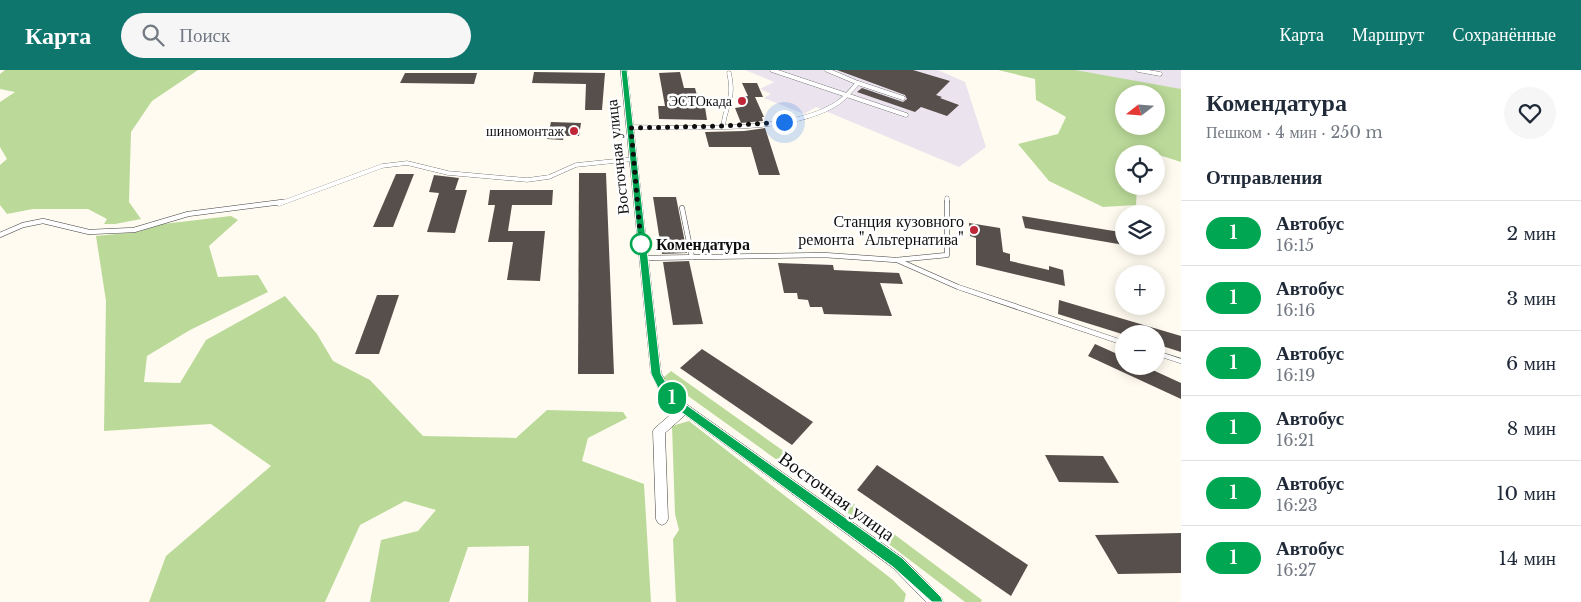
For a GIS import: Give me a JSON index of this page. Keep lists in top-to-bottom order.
{
  "streets": {
    "street": ["Восточная улица"]
  },
  "places": [
    "ЭСТОкада",
    "шиномонтаж",
    "Станция кузовного ремонта \"Альтернатива\"",
    "Комендатура"
  ],
  "lines": ["bus line 1"],
  "north": "left",
  "page": {
    "header": "Карта",
    "search": "Поиск",
    "nav": ["Карта", "Маршрут", "Сохранённые"],
    "on_map": "1",
    "heading": [
      ["Комендатура", "Пешком · 4 мин · 250 m"],
      "Отправления"
    ],
    "map_buttons": ["+", "−"],
    "list": [
      {
        "mark": "1",
        "name": "Автобус",
        "note": "16:15",
        "value": "2 мин"
      },
      {
        "mark": "1",
        "name": "Автобус",
        "note": "16:16",
        "value": "3 мин"
      },
      {
        "mark": "1",
        "name": "Автобус",
        "note": "16:19",
        "value": "6 мин"
      },
      {
        "mark": "1",
        "name": "Автобус",
        "note": "16:21",
        "value": "8 мин"
      },
      {
        "mark": "1",
        "name": "Автобус",
        "note": "16:23",
        "value": "10 мин"
      },
      {
        "mark": "1",
        "name": "Автобус",
        "note": "16:27",
        "value": "14 мин"
      }
    ]
  }
}
